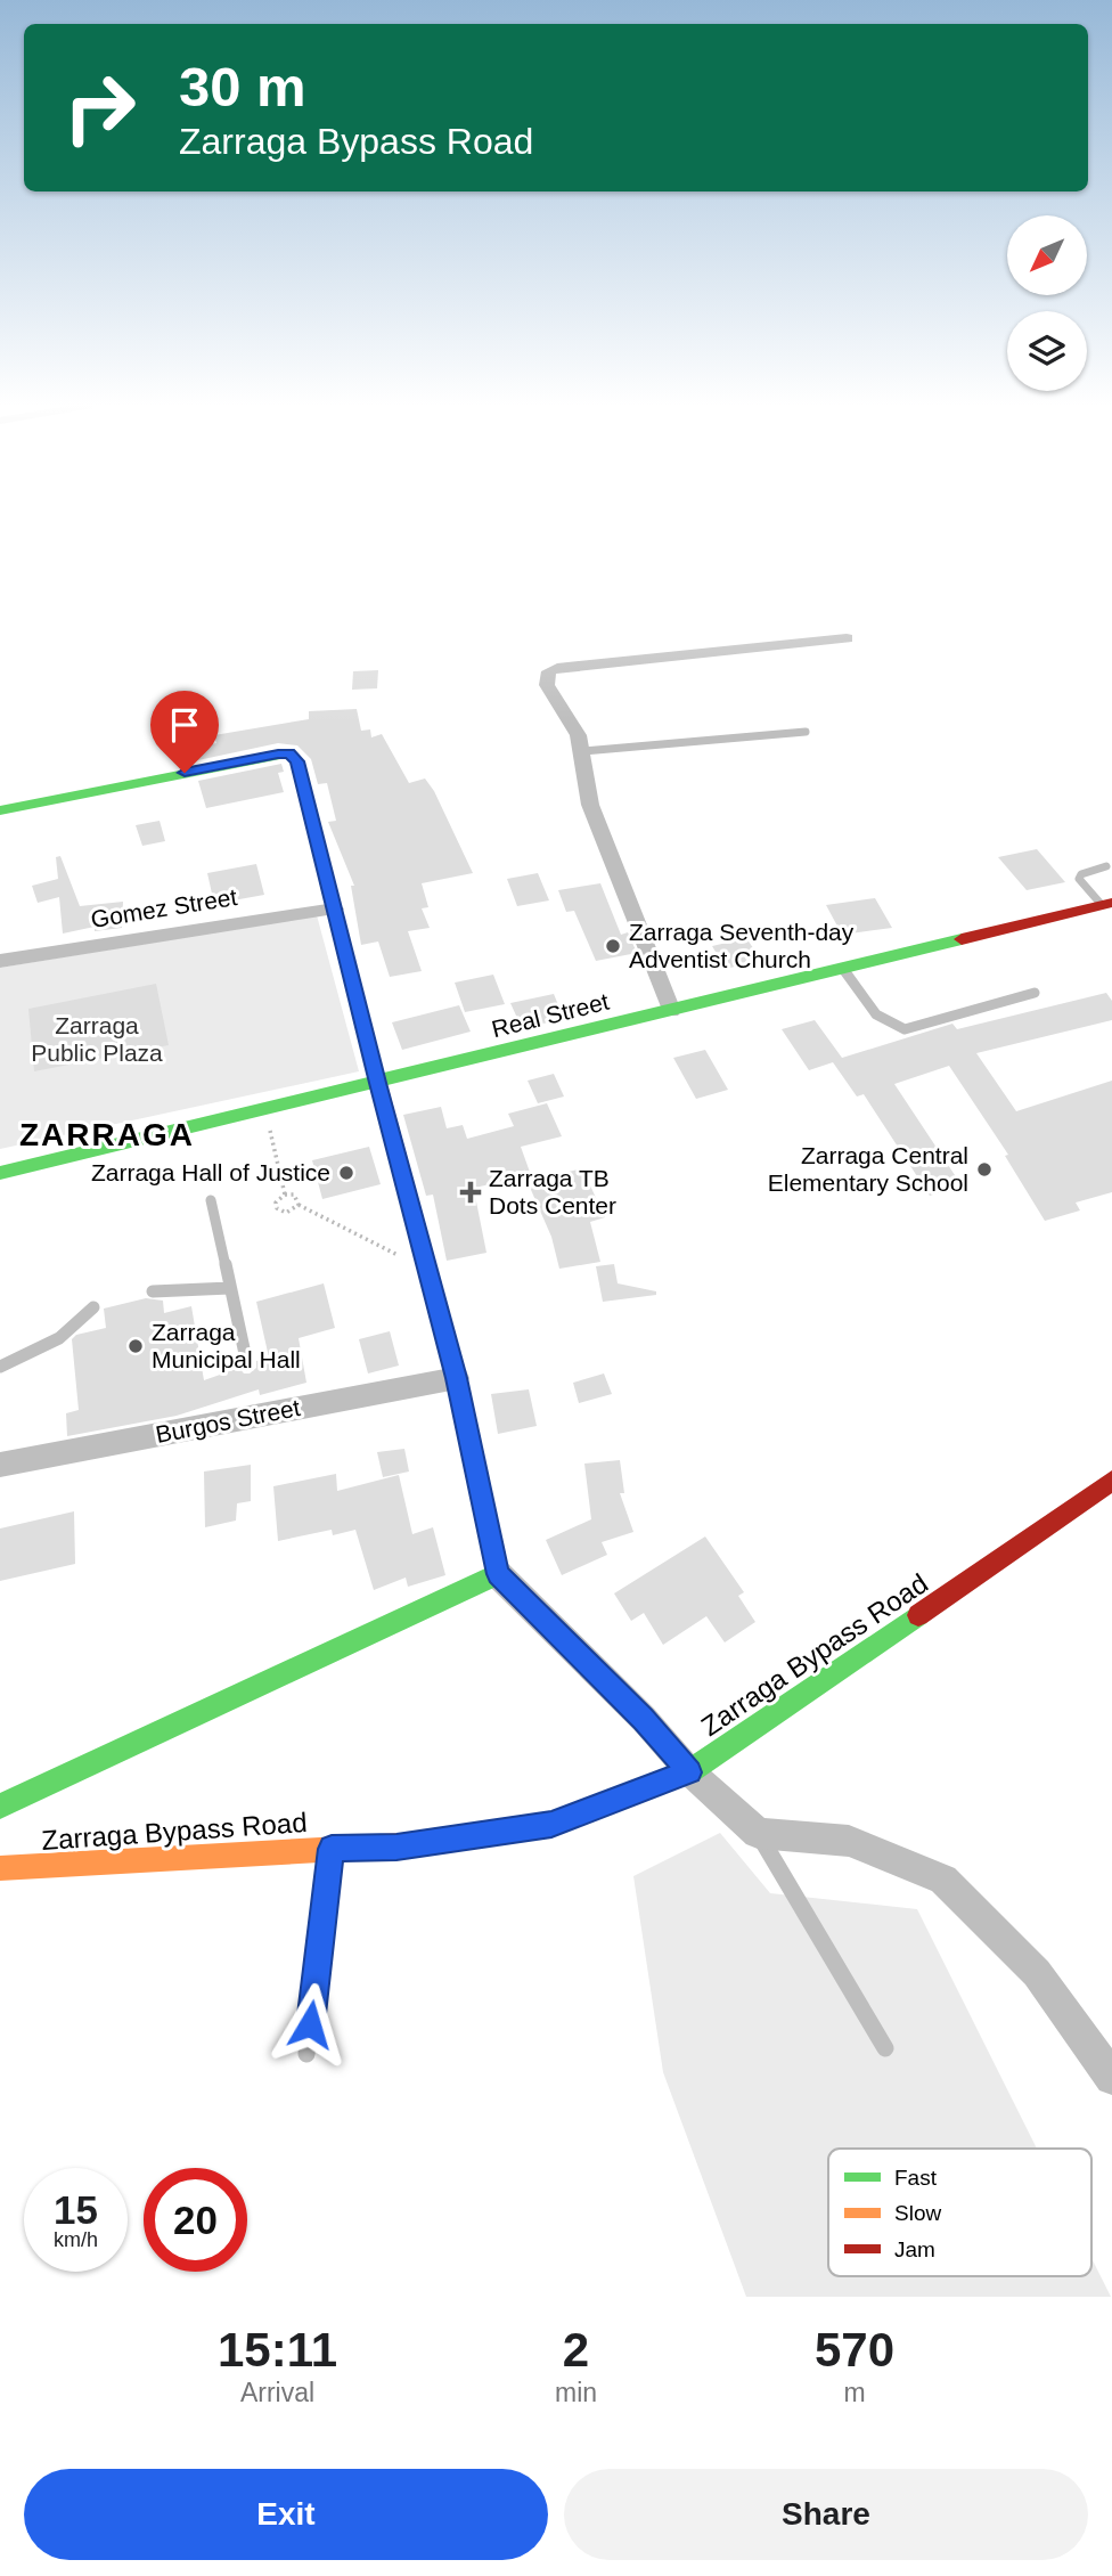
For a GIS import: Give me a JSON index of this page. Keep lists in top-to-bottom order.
{
  "streets": {
    "main road": ["Real Street", "Zarraga Bypass Road"],
    "street": ["Gomez Street", "Burgos Street"]
  },
  "districts": ["ZARRAGA"],
  "parks": ["Zarraga Public Plaza"],
  "places": {
    "other": [
      "Zarraga Seventh-day Adventist Church",
      "Zarraga Central Elementary School",
      "Zarraga Hall of Justice",
      "Zarraga Municipal Hall"
    ],
    "health": ["Zarraga TB Dots Center"]
  },
  "legend": ["Fast", "Slow", "Jam"],
  "north": "bottom left",
  "page": {
    "turn": ["30 m", "Zarraga Bypass Road"],
    "speed": "15 km/h",
    "limit": "20",
    "eta": [
      "15:11",
      "Arrival",
      "2",
      "min",
      "570",
      "m"
    ],
    "buttons": ["Exit", "Share"]
  }
}
